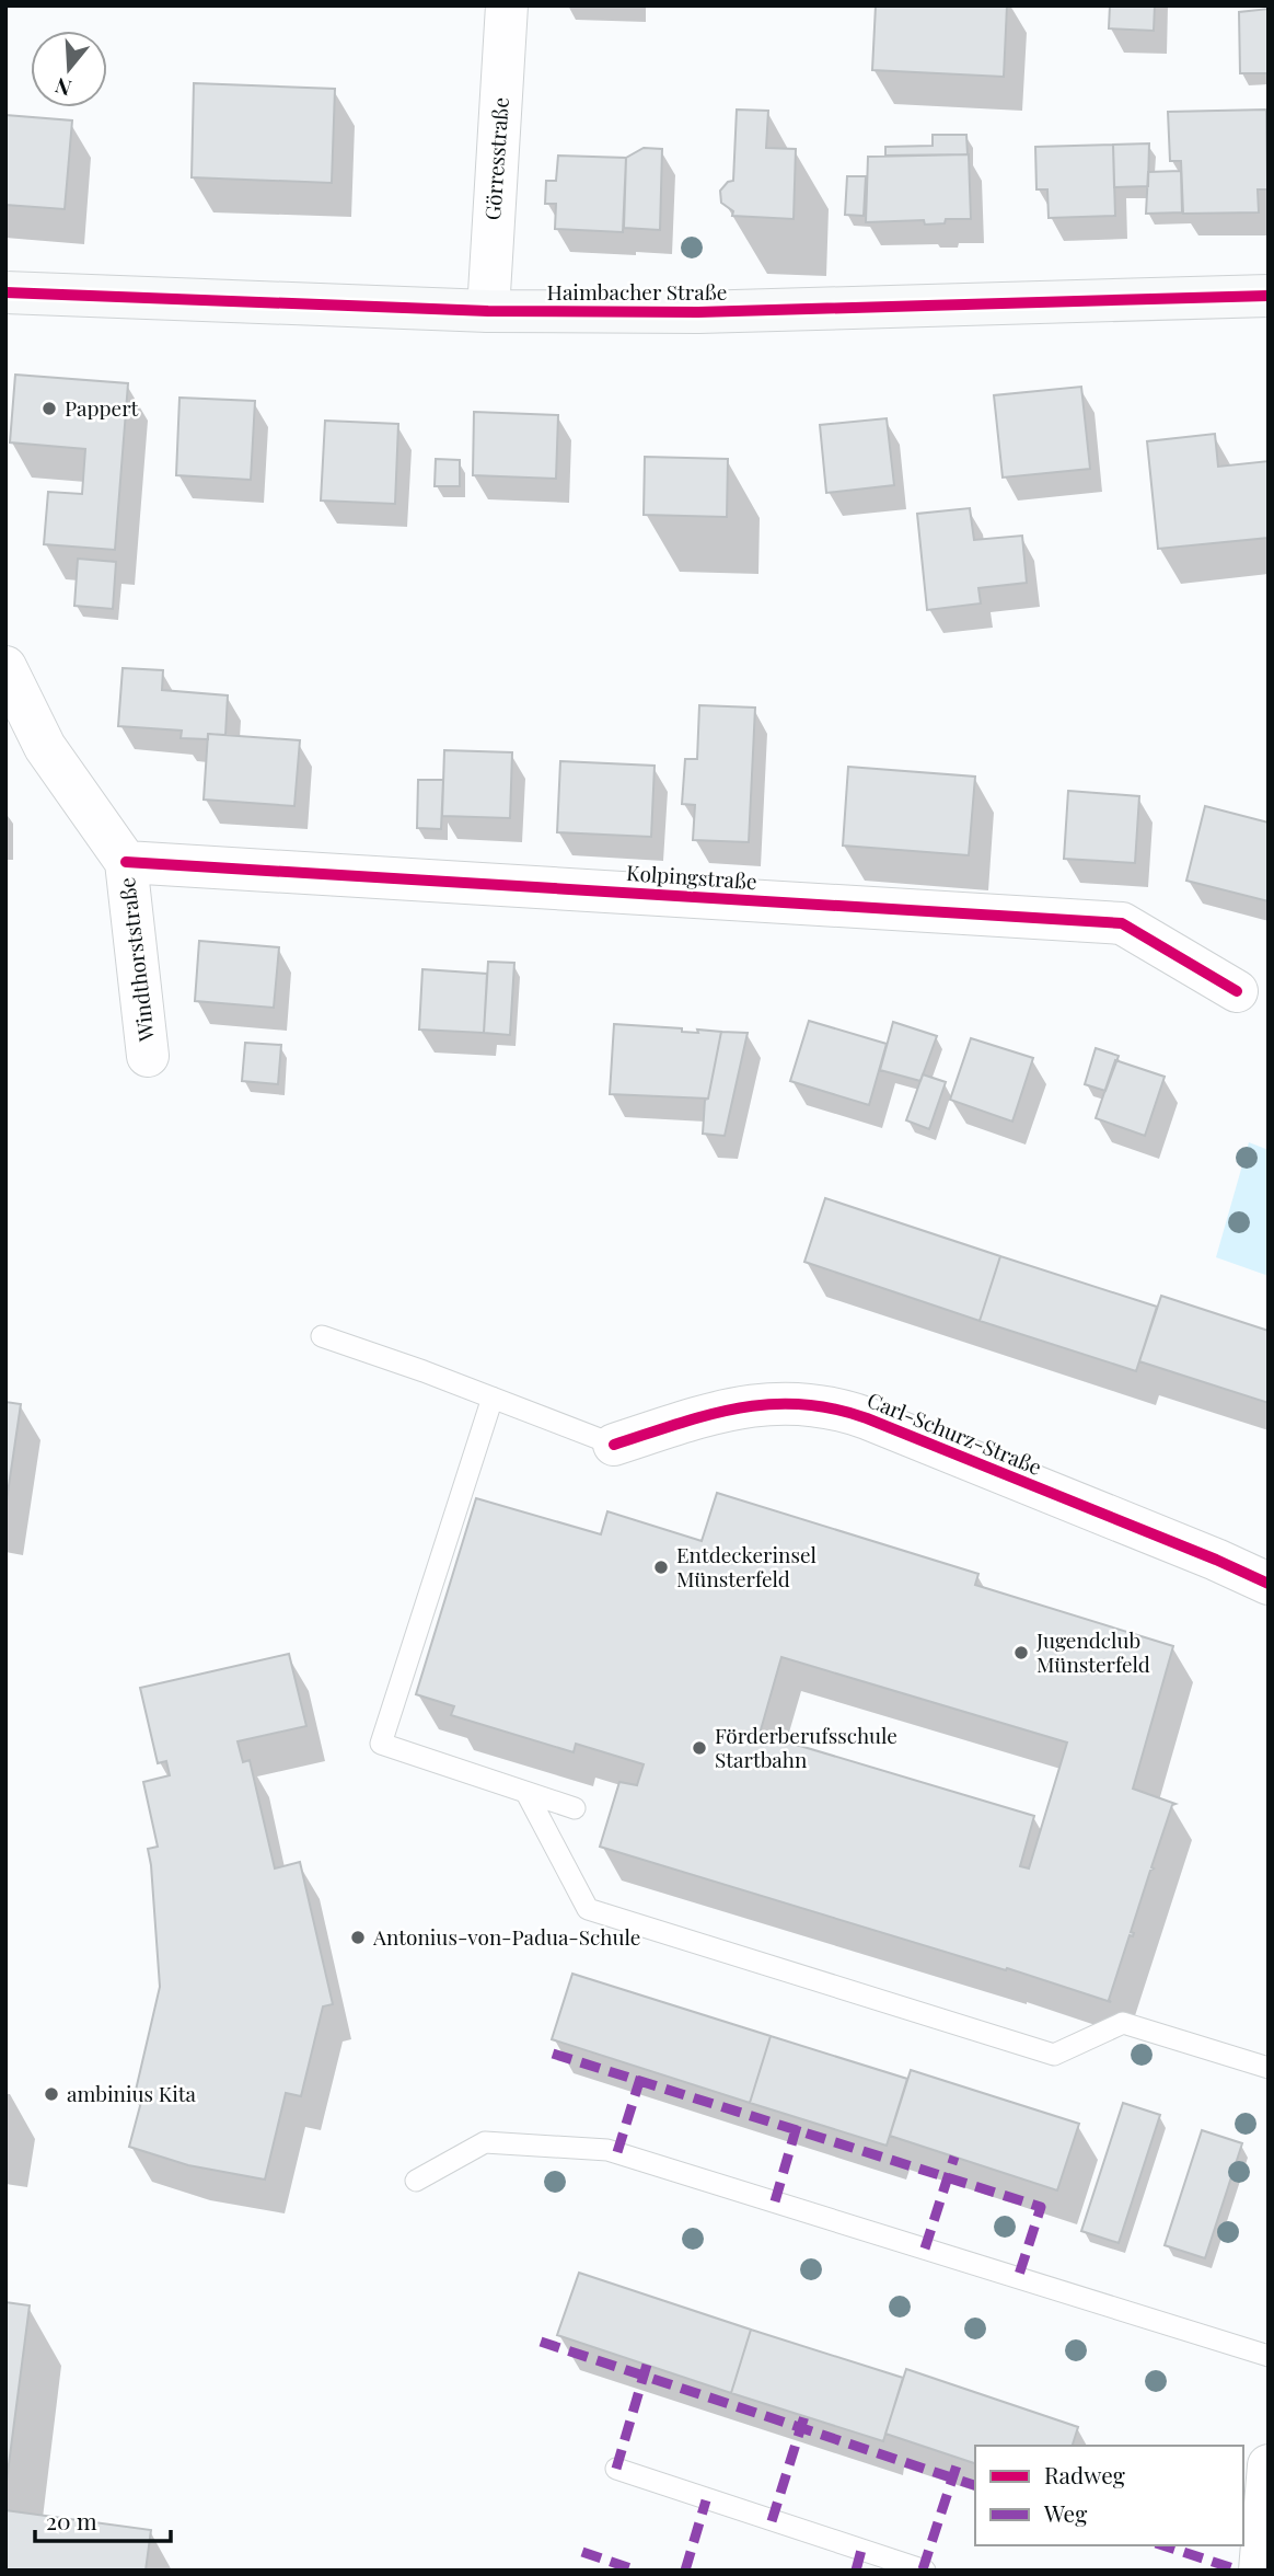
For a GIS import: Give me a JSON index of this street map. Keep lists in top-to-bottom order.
{
  "streets": {
    "main road": ["Haimbacher Straße"],
    "street": [
      "Görresstraße",
      "Kolpingstraße",
      "Windthorststraße",
      "Carl-Schurz-Straße"
    ]
  },
  "crossings": [
    ["Görresstraße", "Haimbacher Straße"],
    ["Kolpingstraße", "Windthorststraße"]
  ],
  "places": [
    "Pappert",
    "Entdeckerinsel Münsterfeld",
    "Jugendclub Münsterfeld",
    "Förderberufsschule Startbahn",
    "Antonius-von-Padua-Schule",
    "ambinius Kita"
  ],
  "legend": ["Radweg", "Weg"],
  "scale_bar": "20 m",
  "north": "bottom"
}
